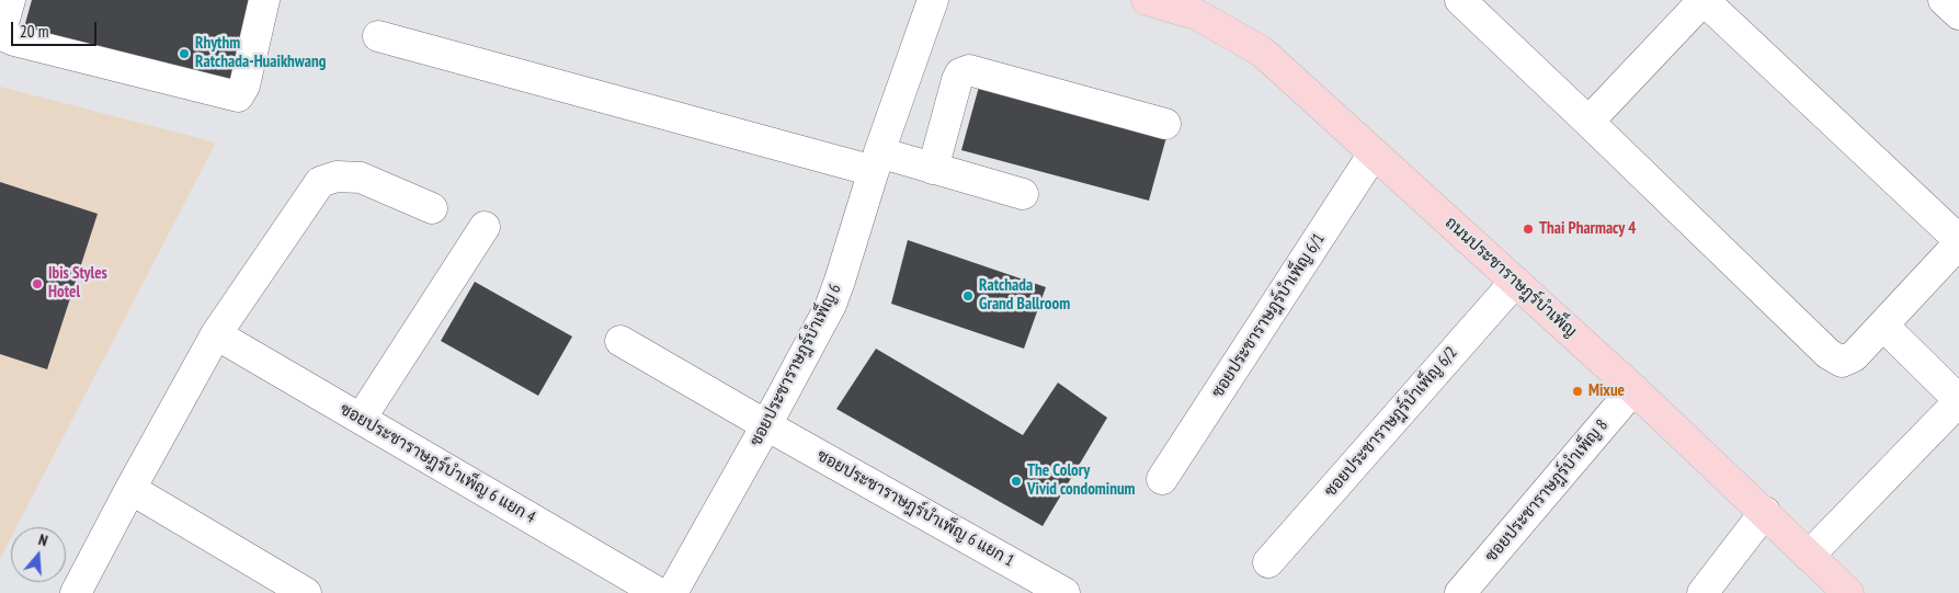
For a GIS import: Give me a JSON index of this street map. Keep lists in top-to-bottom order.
{
  "streets": {
    "main road": ["ถนนประชาราษฎร์บำเพ็ญ"],
    "street": [
      "ซอยประชาราษฎร์บำเพ็ญ 6/1",
      "ซอยประชาราษฎร์บำเพ็ญ 6",
      "ซอยประชาราษฎร์บำเพ็ญ 6/2",
      "ซอยประชาราษฎร์บำเพ็ญ 6 แยก 4",
      "ซอยประชาราษฎร์บำเพ็ญ 8",
      "ซอยประชาราษฎร์บำเพ็ญ 6 แยก 1"
    ]
  },
  "crossings": [
    ["ถนนประชาราษฎร์บำเพ็ญ", "ซอยประชาราษฎร์บำเพ็ญ 6/1"],
    ["ถนนประชาราษฎร์บำเพ็ญ", "ซอยประชาราษฎร์บำเพ็ญ 6/2"],
    ["ถนนประชาราษฎร์บำเพ็ญ", "ซอยประชาราษฎร์บำเพ็ญ 8"],
    ["ซอยประชาราษฎร์บำเพ็ญ 6", "ซอยประชาราษฎร์บำเพ็ญ 6 แยก 1"]
  ],
  "places": [
    "Rhythm Ratchada-Huaikhwang",
    "Thai Pharmacy 4",
    "Ibis Styles Hotel",
    "Ratchada Grand Ballroom",
    "Mixue",
    "The Colory Vivid condominum"
  ],
  "scale_bar": "20 m",
  "north": "top"
}
